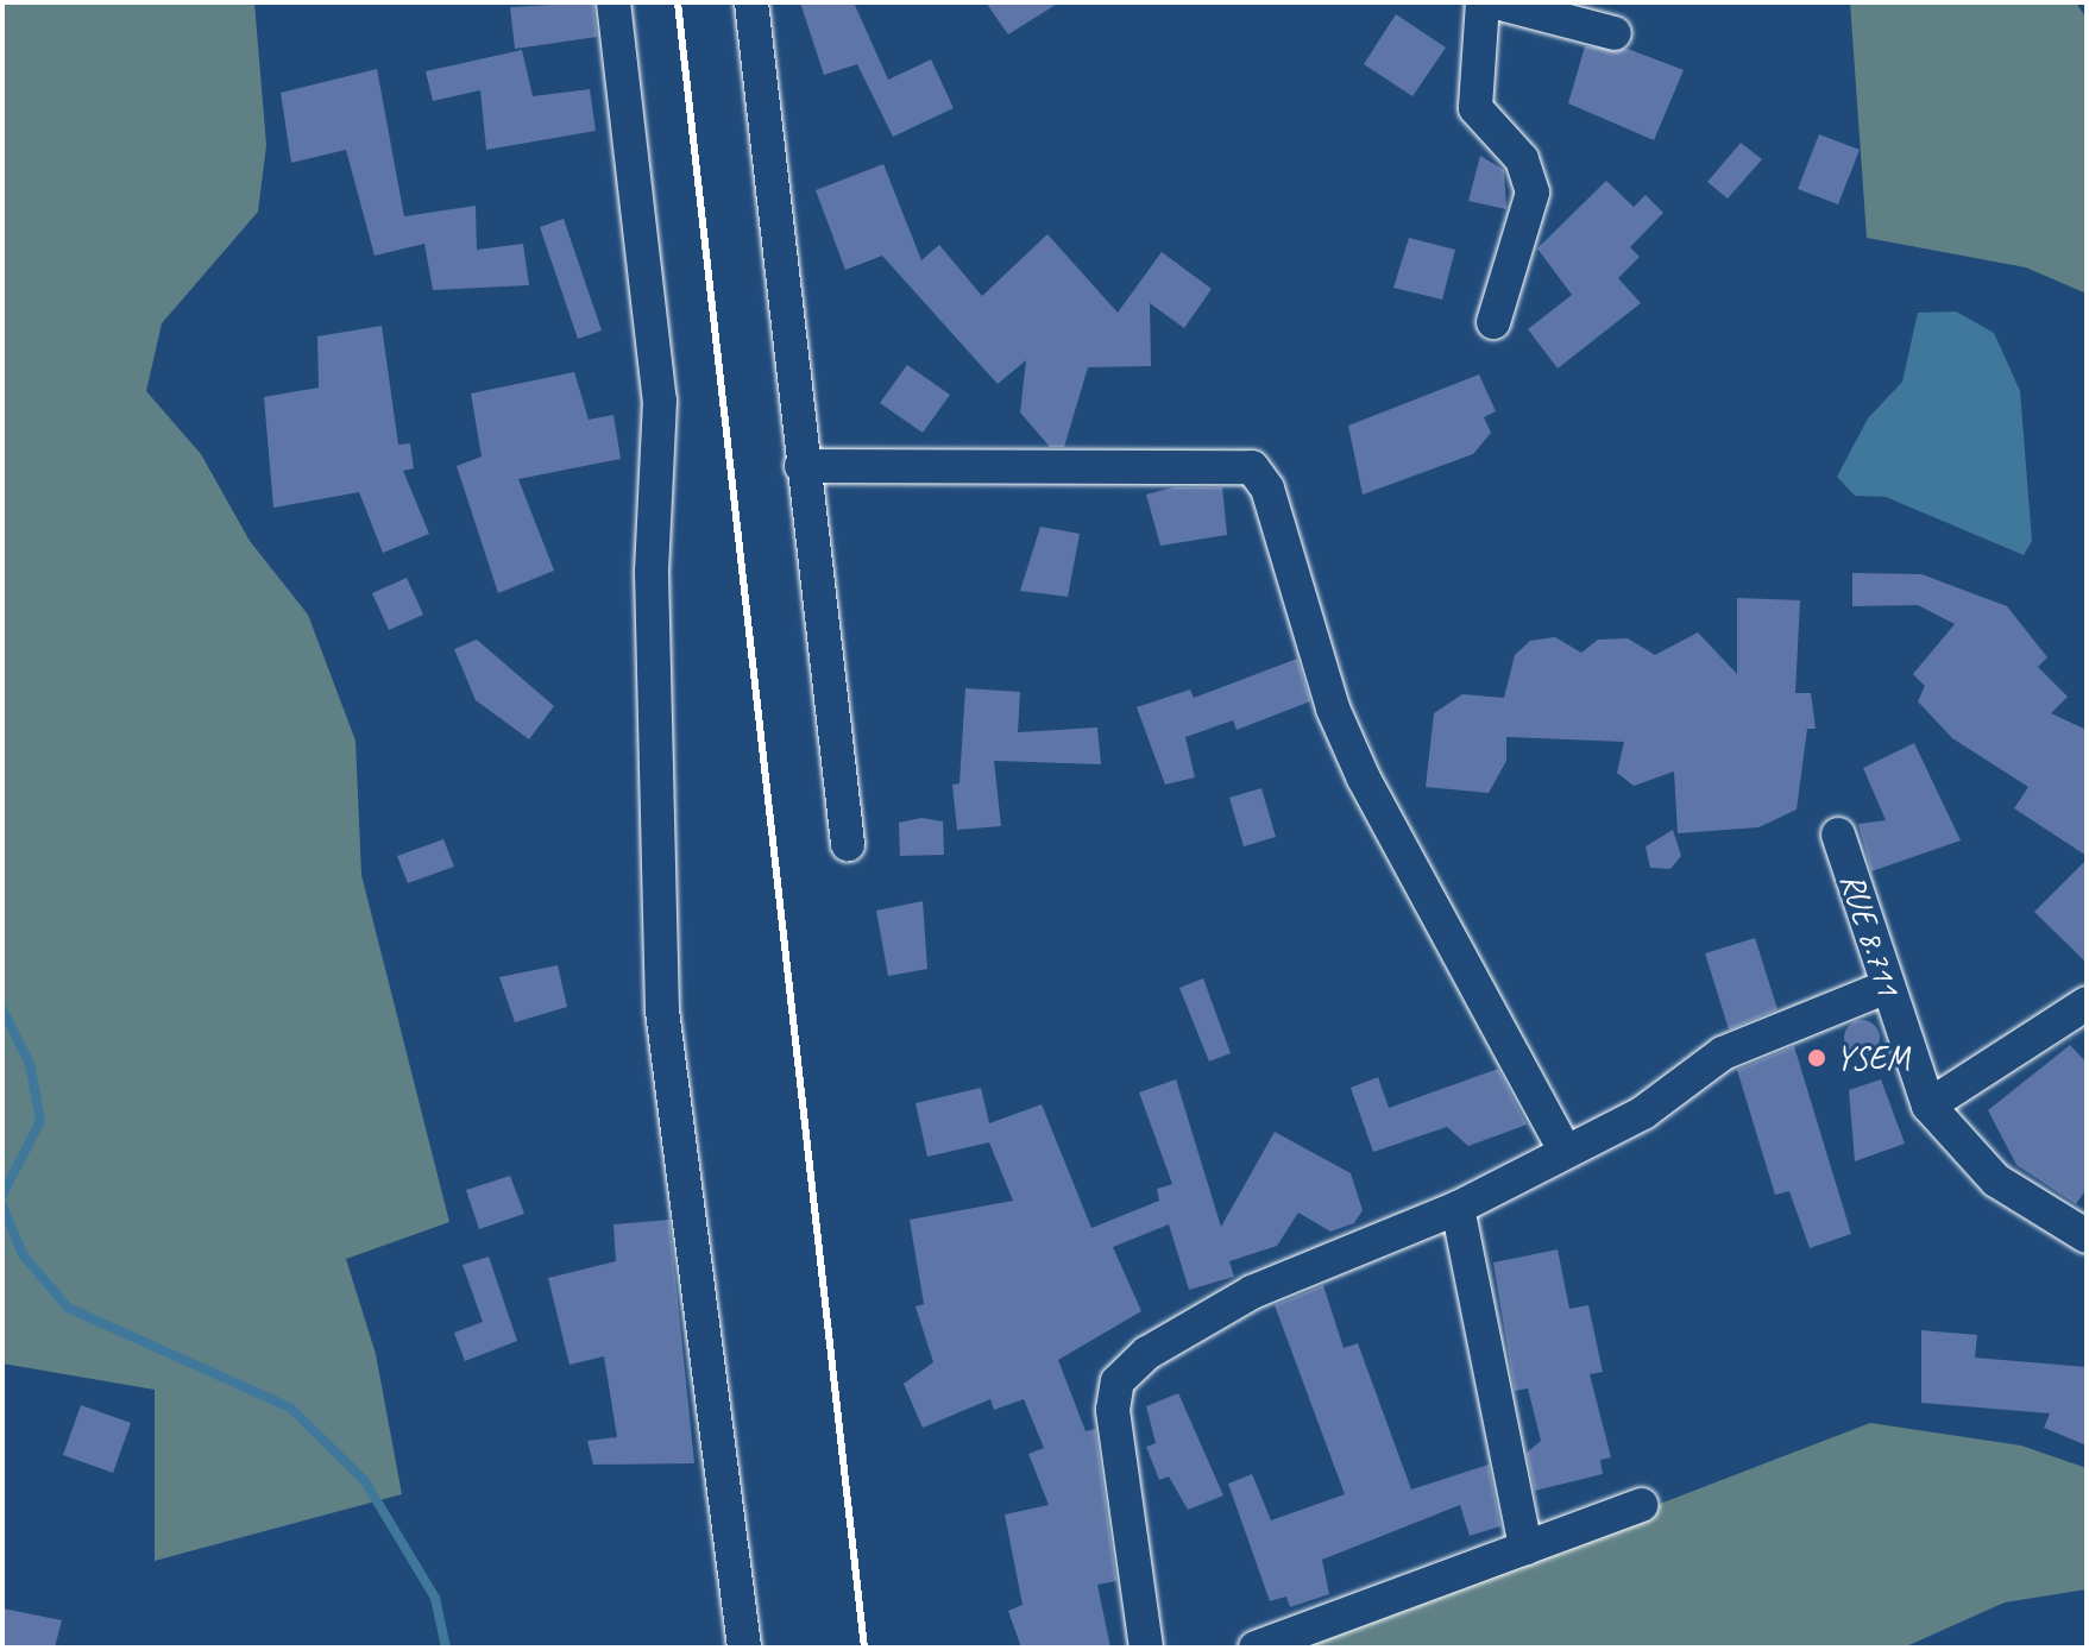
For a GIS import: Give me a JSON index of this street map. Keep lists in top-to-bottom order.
{
  "streets": {
    "street": ["RUE 8.711"]
  },
  "places": ["YSEM"]
}
